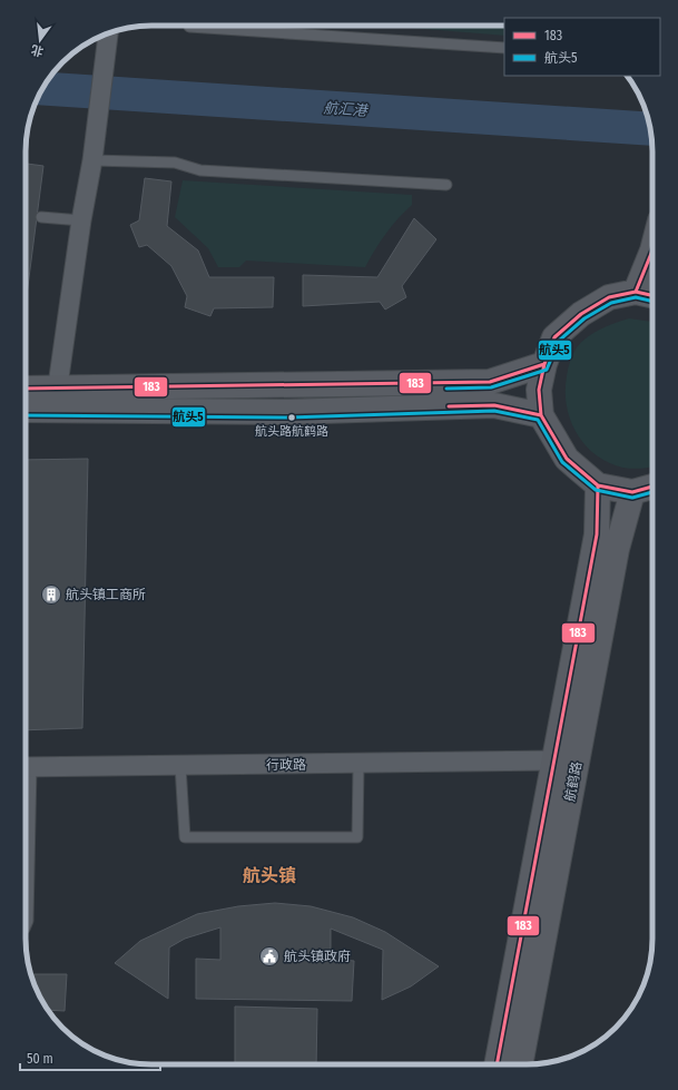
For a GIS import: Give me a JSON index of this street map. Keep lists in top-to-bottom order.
{
  "streets": {
    "main road": ["航鹤路"],
    "street": ["行政路"]
  },
  "crossings": [
    ["行政路", "航鹤路"]
  ],
  "districts": ["航头镇"],
  "water": ["航汇港"],
  "places": {
    "other": ["航头路航鹤路"],
    "building": ["航头镇工商所"],
    "public building": ["航头镇政府"]
  },
  "lines": ["transit line 183", "transit line 航头5"],
  "legend": ["183", "航头5"],
  "scale_bar": "50 m",
  "north": "bottom"
}
